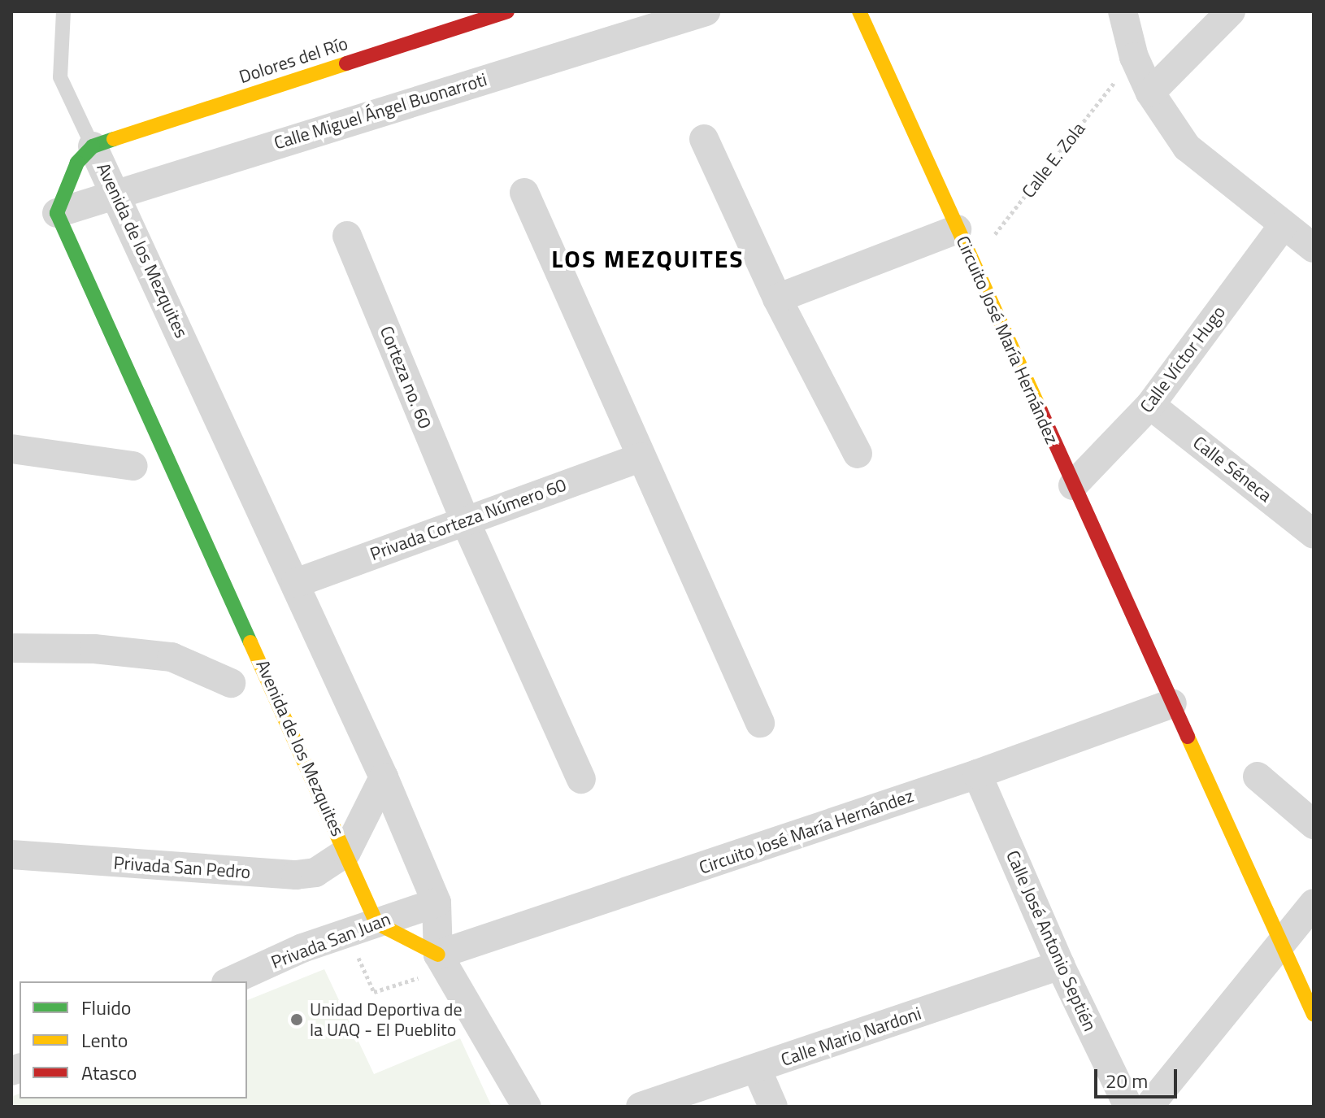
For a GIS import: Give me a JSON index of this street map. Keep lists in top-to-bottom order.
{
  "streets": {
    "street": [
      "Dolores del Río",
      "Calle Miguel Ángel Buonarroti",
      "Avenida de los Mezquites",
      "Circuito José María Hernández",
      "Calle Víctor Hugo",
      "Corteza no. 60",
      "Calle Séneca",
      "Privada Corteza Número 60",
      "Privada San Pedro",
      "Privada San Juan",
      "Calle José Antonio Septién",
      "Calle Mario Nardoni"
    ],
    "path": ["Calle E. Zola"]
  },
  "crossings": [
    ["Dolores del Río", "Avenida de los Mezquites"],
    ["Calle Miguel Ángel Buonarroti", "Avenida de los Mezquites"],
    ["Calle E. Zola", "Circuito José María Hernández"],
    ["Avenida de los Mezquites", "Circuito José María Hernández"],
    ["Avenida de los Mezquites", "Privada Corteza Número 60"],
    ["Avenida de los Mezquites", "Privada San Pedro"],
    ["Avenida de los Mezquites", "Privada San Juan"],
    ["Circuito José María Hernández", "Calle Víctor Hugo"],
    ["Circuito José María Hernández", "Calle José Antonio Septién"],
    ["Calle Víctor Hugo", "Calle Séneca"],
    ["Corteza no. 60", "Privada Corteza Número 60"],
    ["Calle José Antonio Septién", "Calle Mario Nardoni"]
  ],
  "districts": ["LOS MEZQUITES"],
  "places": ["Unidad Deportiva de la UAQ - El Pueblito"],
  "legend": ["Fluido", "Lento", "Atasco"],
  "scale_bar": "20 m"
}
